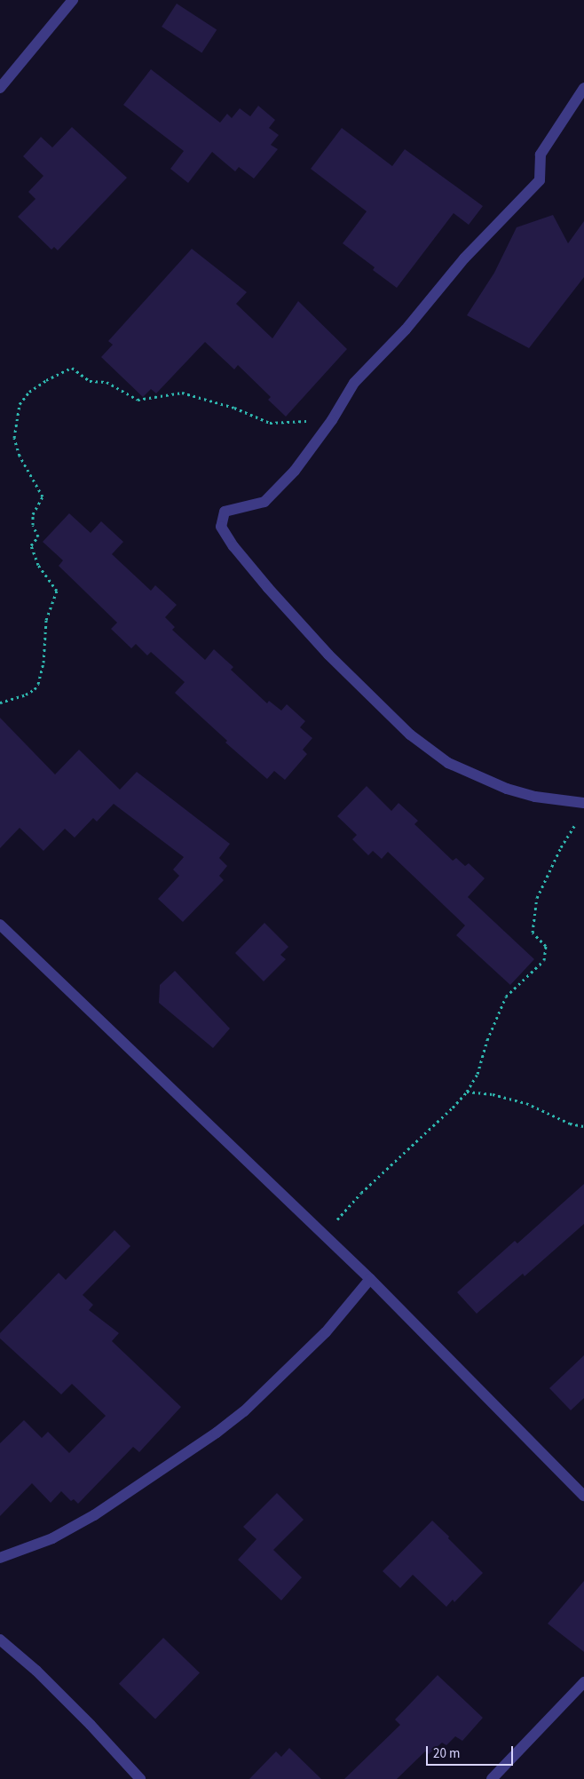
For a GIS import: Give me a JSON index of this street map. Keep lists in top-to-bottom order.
{
  "scale_bar": "20 m"
}
